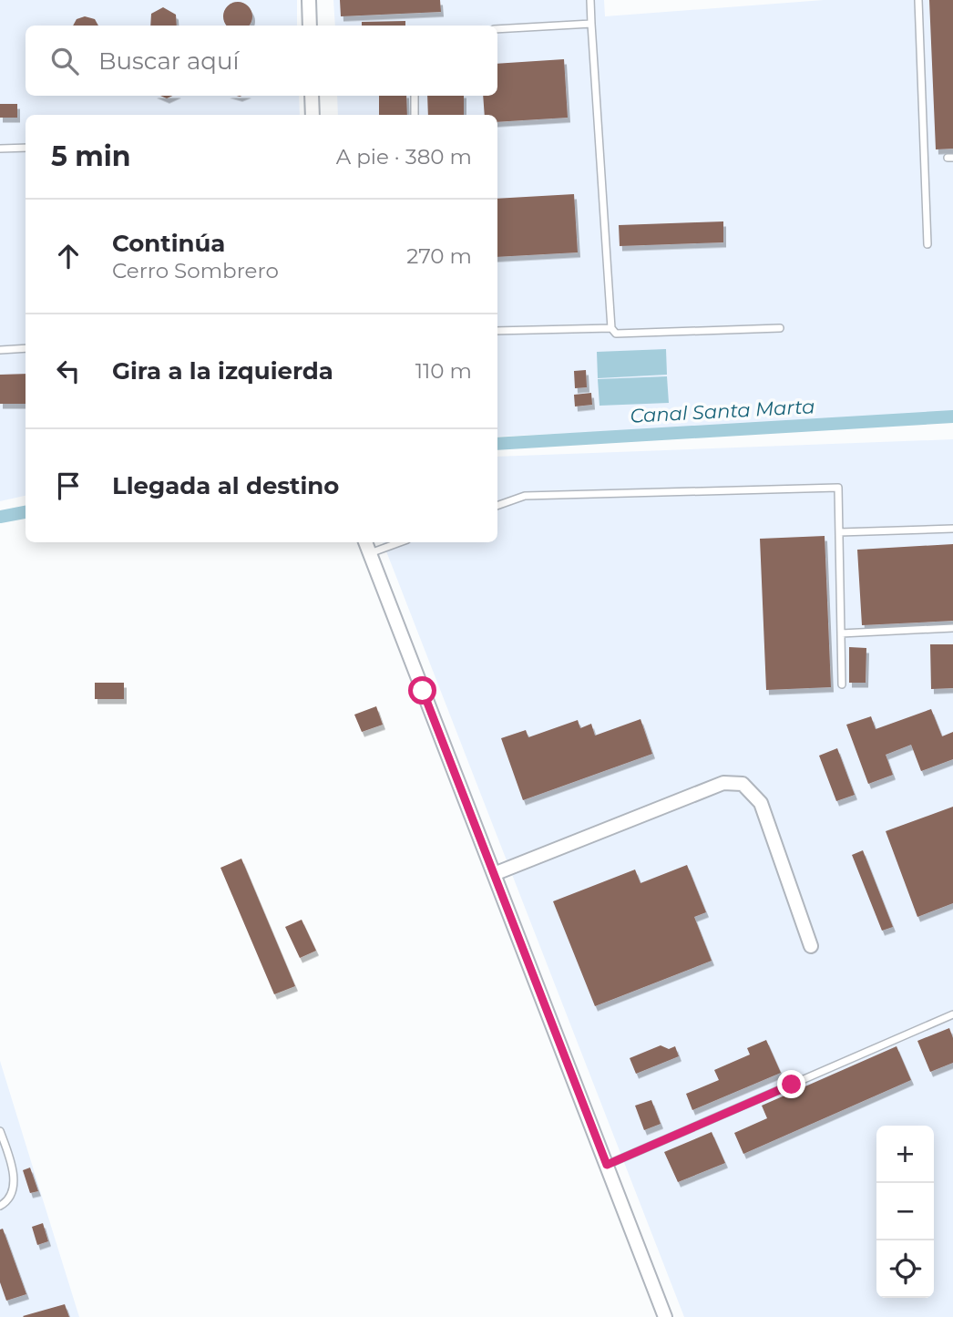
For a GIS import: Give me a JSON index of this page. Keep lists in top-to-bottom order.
{
  "water": ["Canal Santa Marta"],
  "page": {
    "search": "Buscar aquí",
    "heading": ["5 min", "A pie · 380 m"],
    "list": [
      ["Continúa", "Cerro Sombrero", "270 m"],
      ["Gira a la izquierda", "110 m"],
      "Llegada al destino"
    ],
    "map_buttons": ["+", "−"]
  }
}
